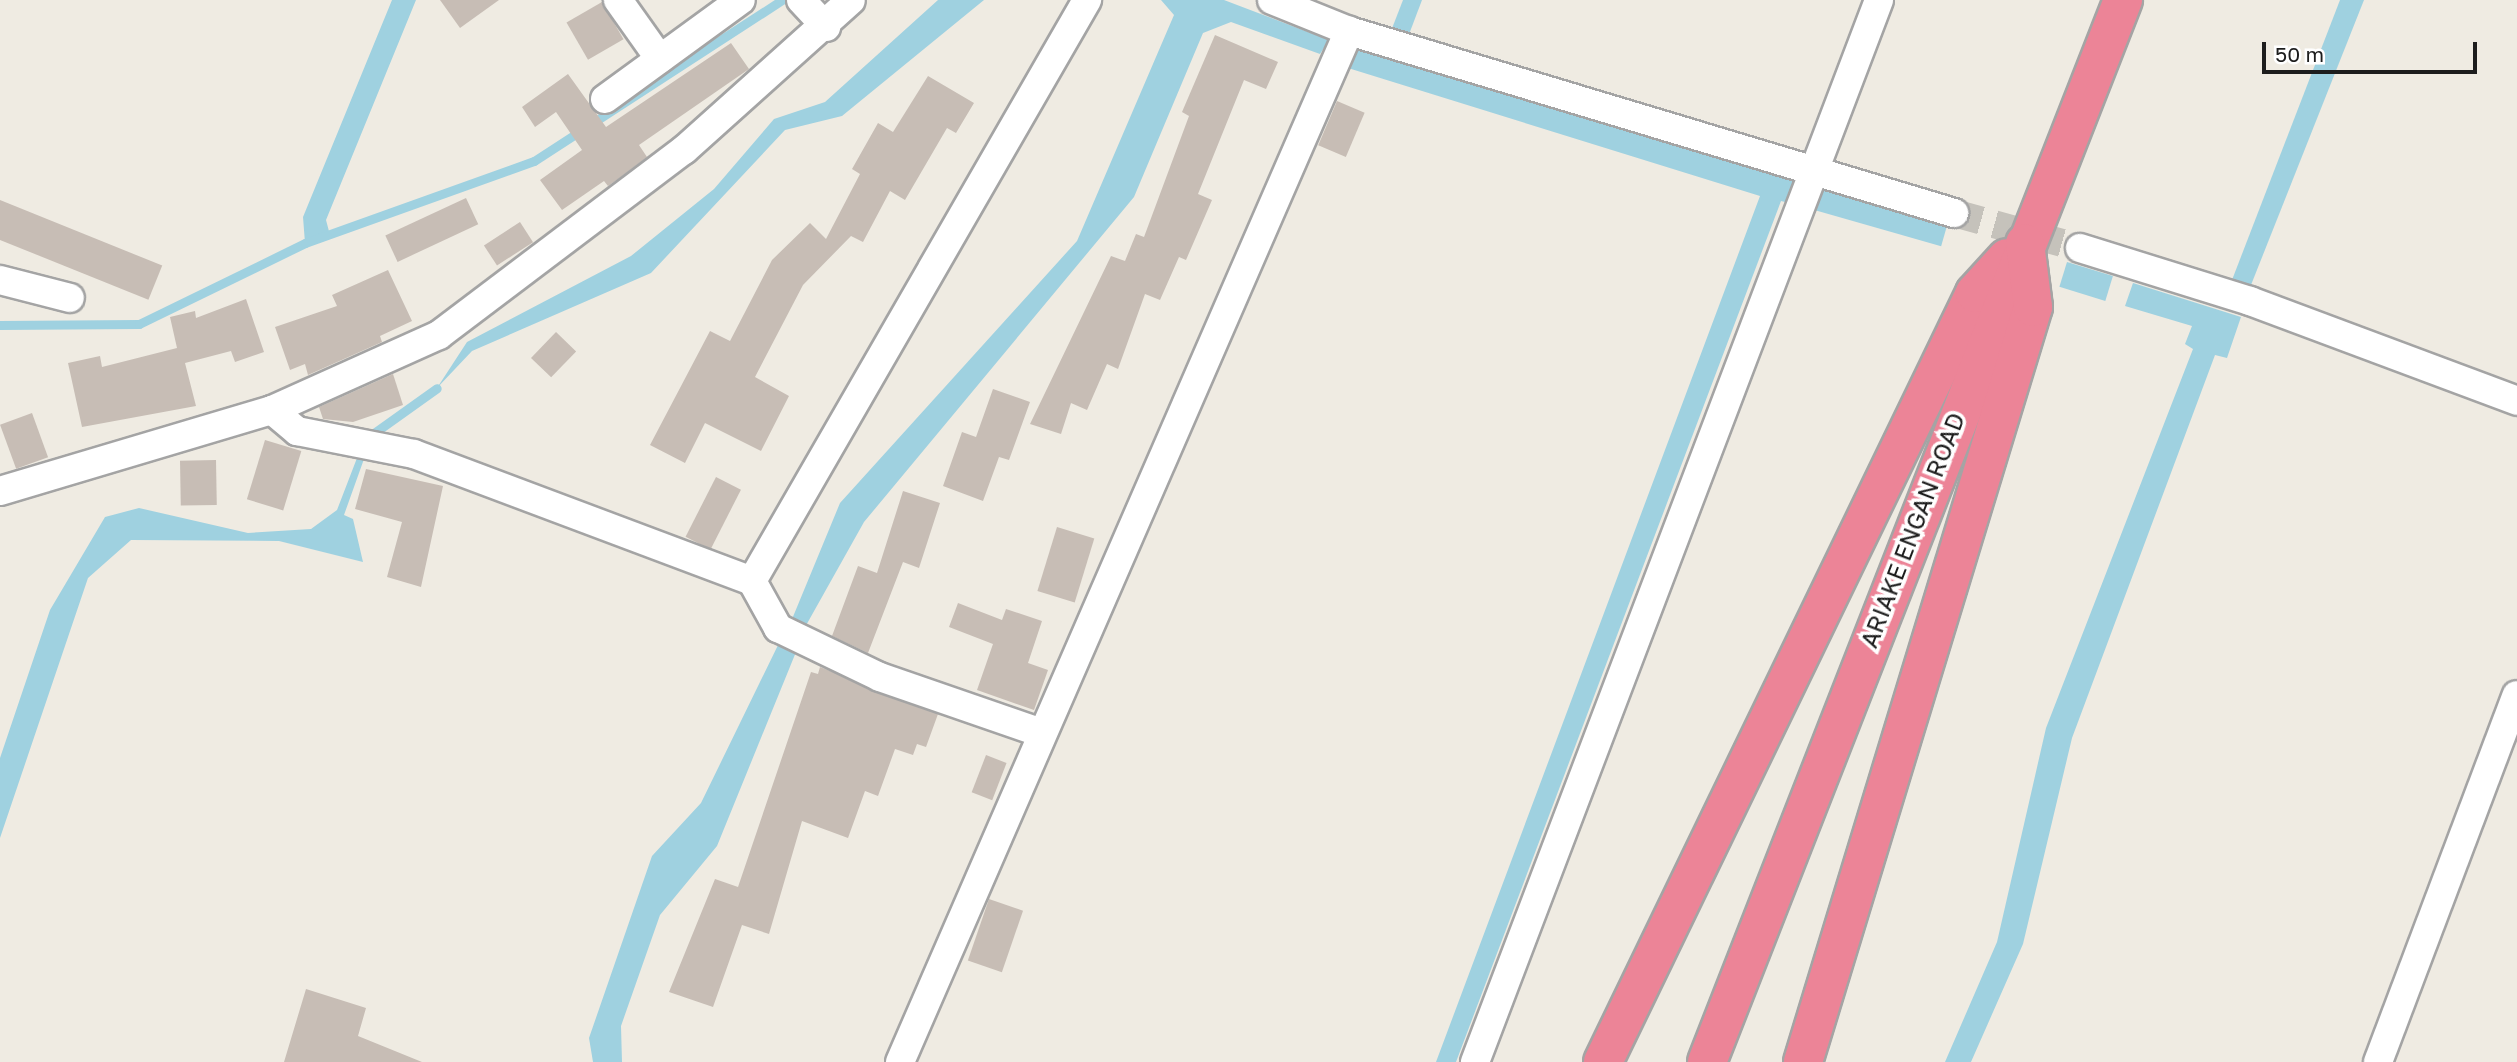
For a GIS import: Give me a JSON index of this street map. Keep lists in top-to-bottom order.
{
  "streets": {
    "highway": ["ARIAKE ENGAN ROAD"]
  },
  "scale_bar": "50 m"
}
